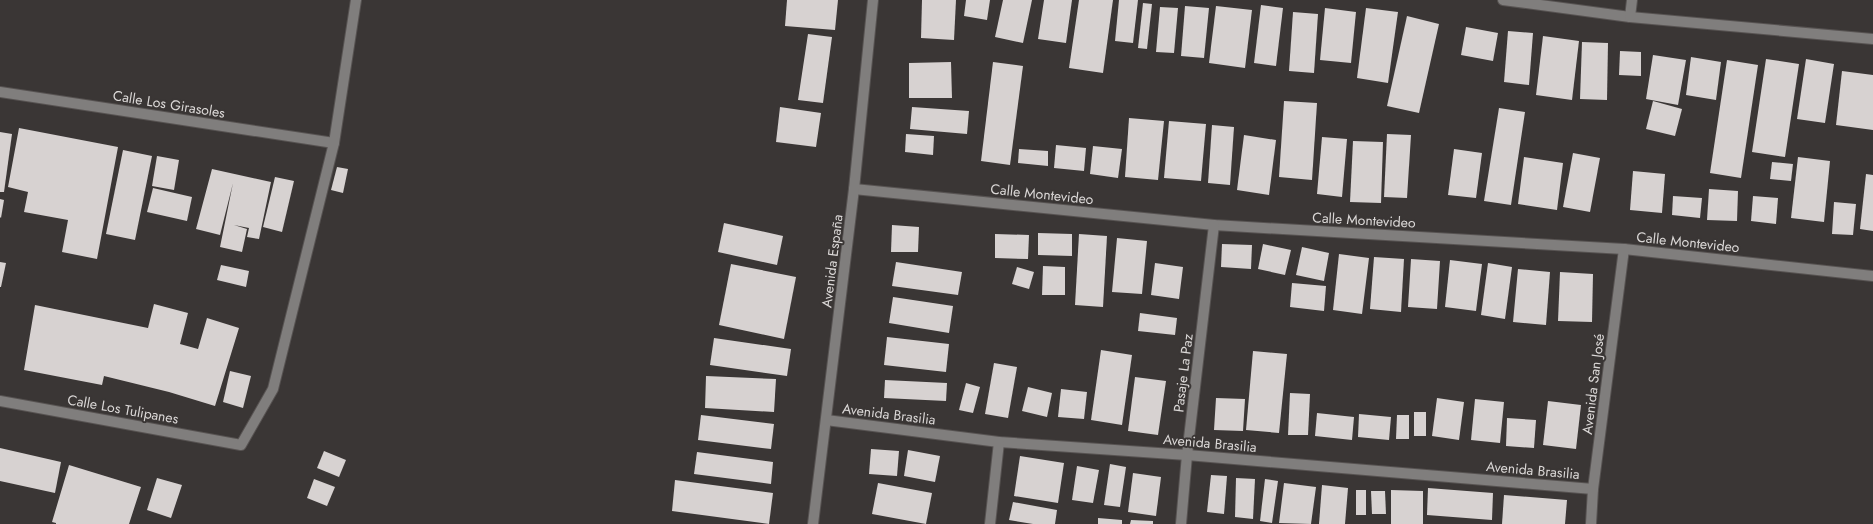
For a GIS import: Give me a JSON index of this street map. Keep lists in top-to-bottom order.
{
  "streets": {
    "street": [
      "Calle Los Girasoles",
      "Calle Montevideo",
      "Avenida España",
      "Pasaje La Paz",
      "Avenida San José",
      "Calle Los Tulipanes",
      "Avenida Brasilia"
    ]
  },
  "crossings": [
    ["Calle Los Girasoles", "Calle Los Tulipanes"],
    ["Calle Montevideo", "Avenida España"],
    ["Calle Montevideo", "Pasaje La Paz"],
    ["Calle Montevideo", "Avenida San José"],
    ["Avenida España", "Avenida Brasilia"],
    ["Pasaje La Paz", "Avenida Brasilia"],
    ["Avenida San José", "Avenida Brasilia"]
  ]
}
